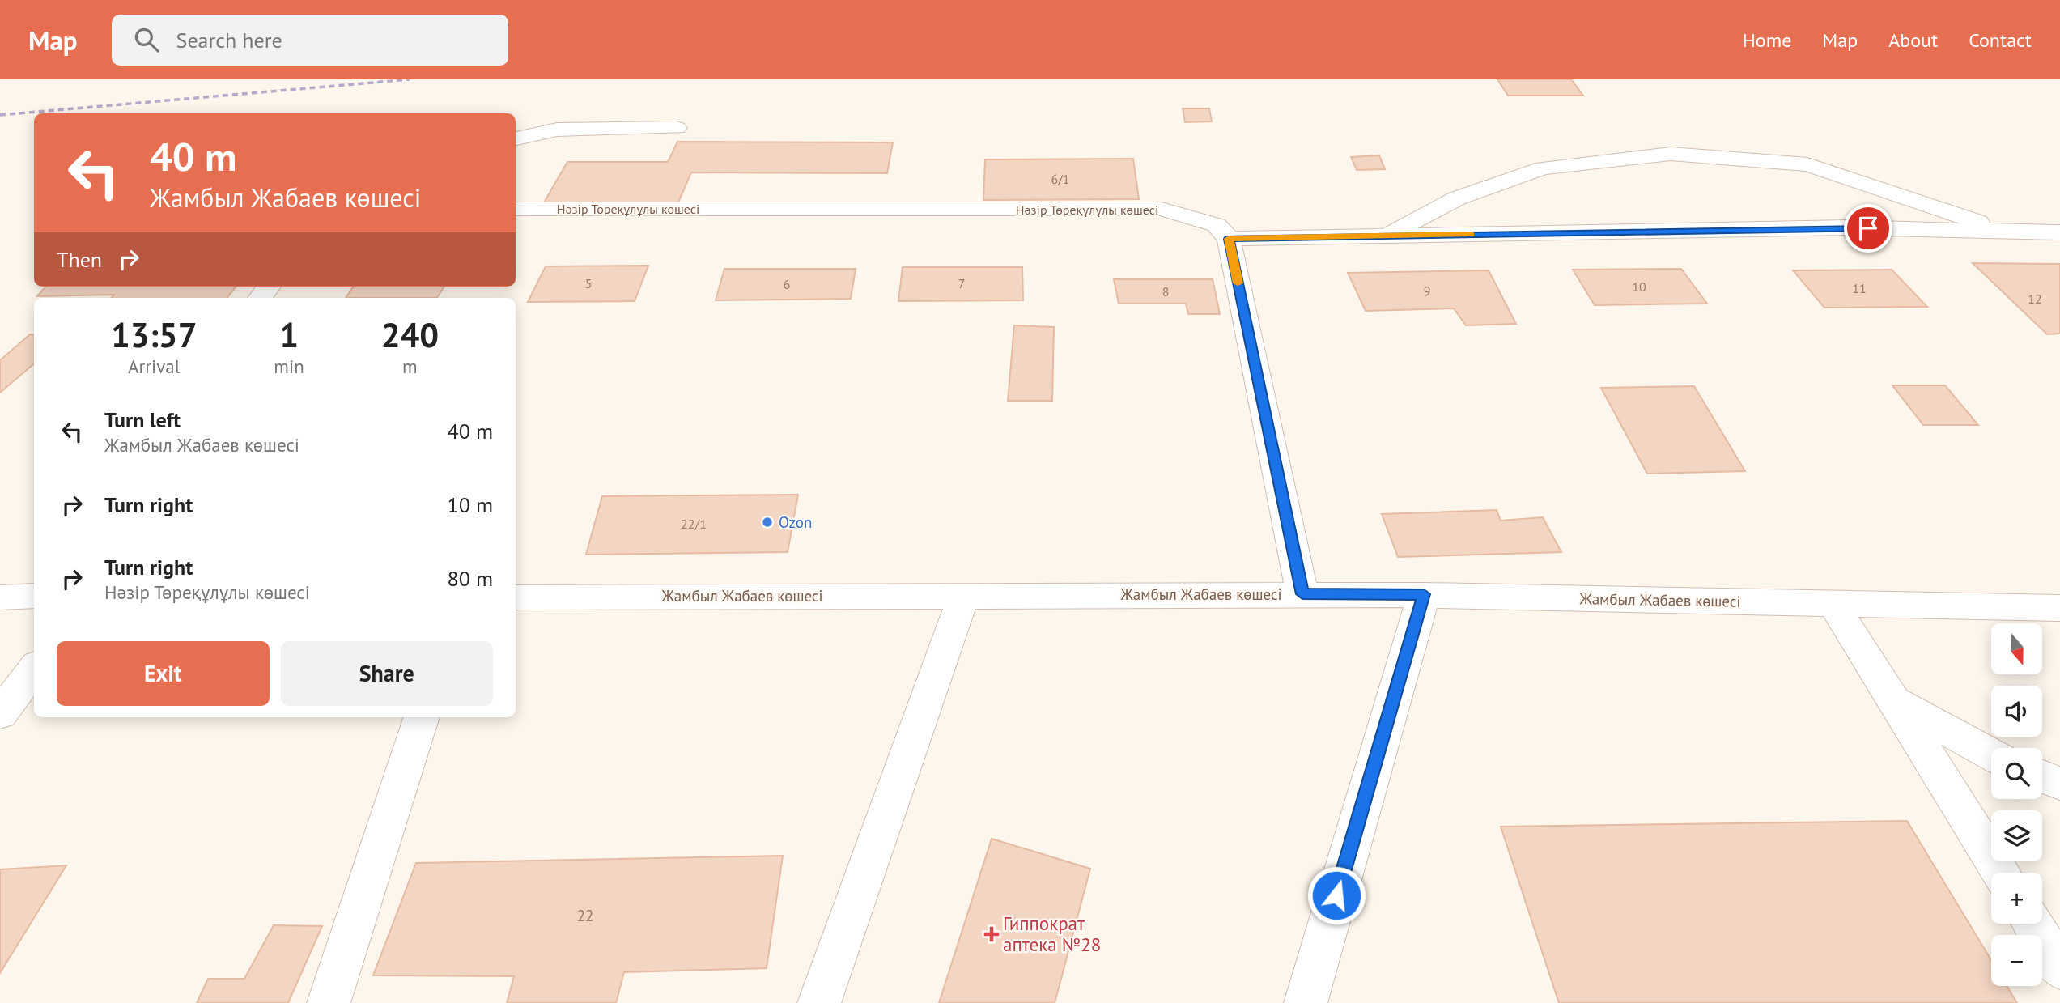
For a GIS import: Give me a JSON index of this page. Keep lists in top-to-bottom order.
{
  "streets": {
    "street": ["Нәзір Төреқұлұлы көшесі", "Жамбыл Жабаев көшесі"]
  },
  "places": {
    "other": ["Ozon"],
    "health": ["Гиппократ аптека №28"]
  },
  "house_numbers": [
    "6/1",
    "5",
    "7",
    "6",
    "10",
    "11",
    "9",
    "8",
    "12",
    "22/1",
    "22"
  ],
  "north": "bottom",
  "page": {
    "header": "Map",
    "search": "Search here",
    "nav": [
      "Home",
      "Map",
      "About",
      "Contact"
    ],
    "turn": ["40 m", "Жамбыл Жабаев көшесі"],
    "then": "Then",
    "eta": [
      "13:57",
      "Arrival",
      "1",
      "min",
      "240",
      "m"
    ],
    "list": [
      {
        "name": "Turn left",
        "note": "Жамбыл Жабаев көшесі",
        "value": "40 m"
      },
      {
        "name": "Turn right",
        "value": "10 m"
      },
      {
        "name": "Turn right",
        "note": "Нәзір Төреқұлұлы көшесі",
        "value": "80 m"
      }
    ],
    "map_buttons": ["+", "−"],
    "buttons": ["Exit", "Share"]
  }
}
